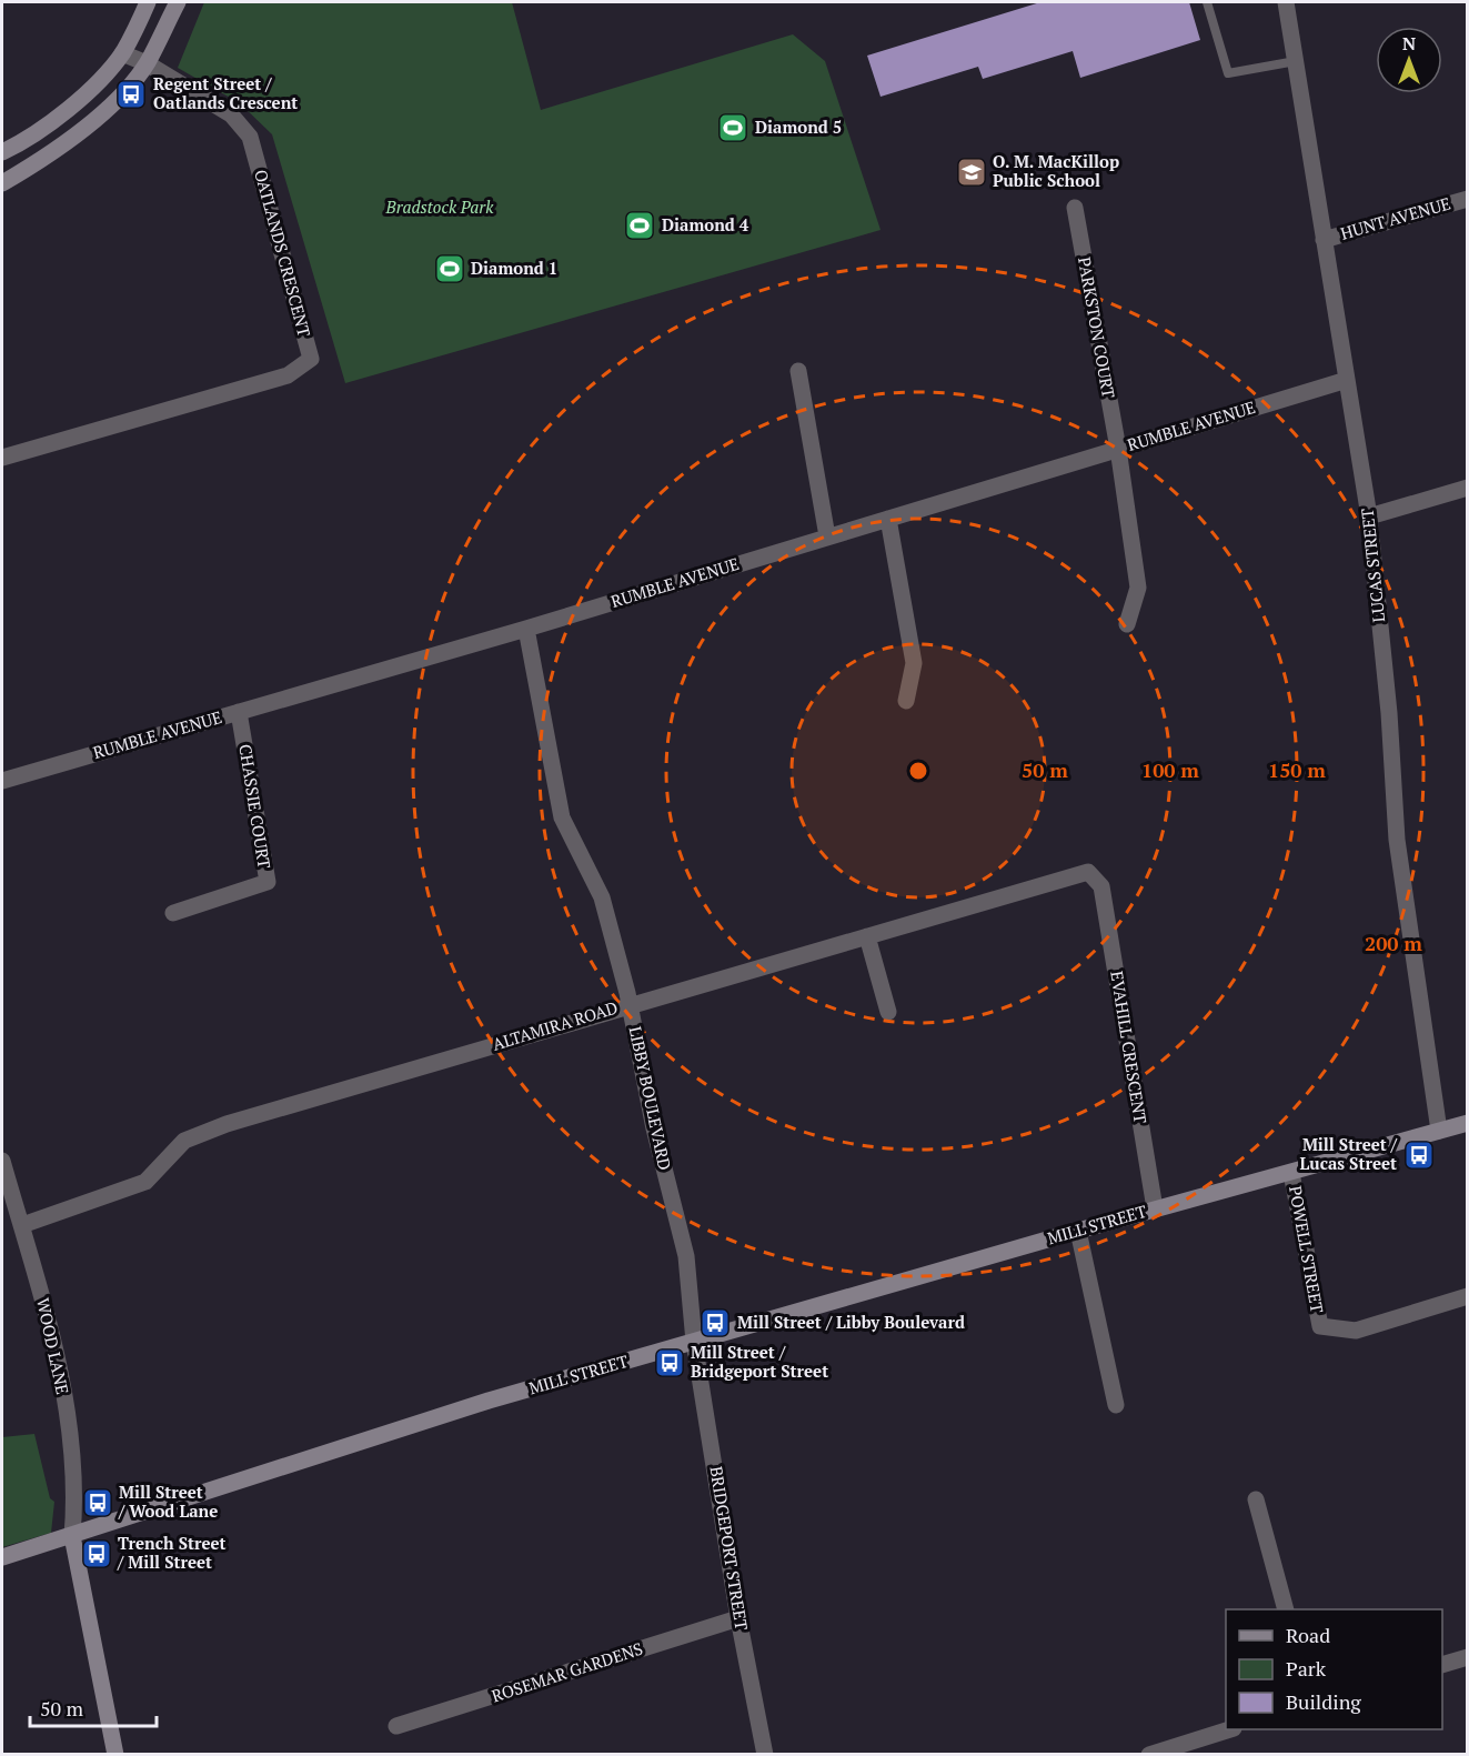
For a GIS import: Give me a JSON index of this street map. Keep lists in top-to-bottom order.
{
  "streets": {
    "street": [
      "HUNT AVENUE",
      "OATLANDS CRESCENT",
      "PARKSTON COURT",
      "RUMBLE AVENUE",
      "LUCAS STREET",
      "CHASSIE COURT",
      "ALTAMIRA ROAD",
      "EVAHILL CRESCENT",
      "LIBBY BOULEVARD",
      "MILL STREET",
      "POWELL STREET",
      "WOOD LANE",
      "BRIDGEPORT STREET",
      "ROSEMAR GARDENS"
    ]
  },
  "crossings": [
    ["HUNT AVENUE", "LUCAS STREET"],
    ["PARKSTON COURT", "RUMBLE AVENUE"],
    ["RUMBLE AVENUE", "LUCAS STREET"],
    ["RUMBLE AVENUE", "CHASSIE COURT"],
    ["RUMBLE AVENUE", "LIBBY BOULEVARD"],
    ["LUCAS STREET", "MILL STREET"],
    ["ALTAMIRA ROAD", "EVAHILL CRESCENT"],
    ["ALTAMIRA ROAD", "LIBBY BOULEVARD"],
    ["ALTAMIRA ROAD", "WOOD LANE"],
    ["EVAHILL CRESCENT", "MILL STREET"],
    ["LIBBY BOULEVARD", "MILL STREET"],
    ["LIBBY BOULEVARD", "BRIDGEPORT STREET"],
    ["MILL STREET", "POWELL STREET"],
    ["MILL STREET", "WOOD LANE"],
    ["MILL STREET", "BRIDGEPORT STREET"],
    ["BRIDGEPORT STREET", "ROSEMAR GARDENS"]
  ],
  "parks": ["Bradstock Park"],
  "places": {
    "bus stop": [
      "Regent Street / Oatlands Crescent",
      "Mill Street / Lucas Street",
      "Mill Street / Libby Boulevard",
      "Mill Street / Bridgeport Street",
      "Mill Street / Wood Lane",
      "Trench Street / Mill Street"
    ],
    "sports": ["Diamond 5", "Diamond 4", "Diamond 1"],
    "school or university": ["O. M. MacKillop Public School"]
  },
  "legend": ["Road", "Park", "Building"],
  "scale_bar": "50 m",
  "north": "top",
  "rings": [
    "50 m",
    "100 m",
    "150 m",
    "200 m"
  ]
}
